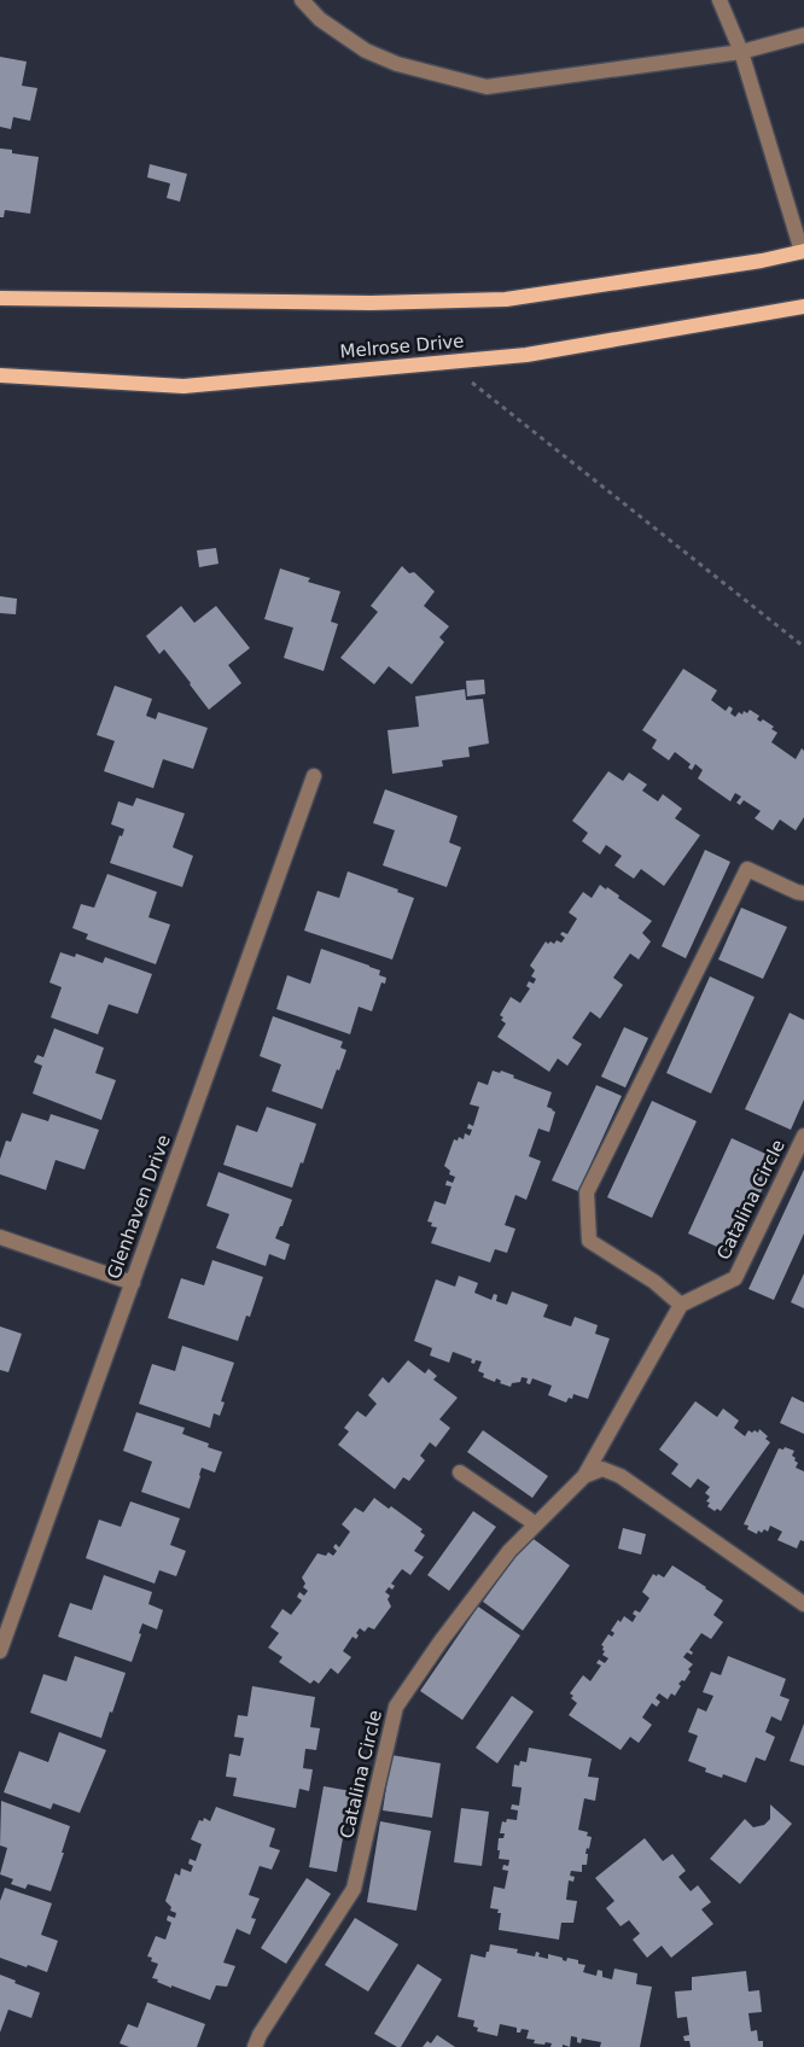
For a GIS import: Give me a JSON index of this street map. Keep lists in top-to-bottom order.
{
  "streets": {
    "main road": ["Melrose Drive"],
    "street": ["Catalina Circle", "Glenhaven Drive"]
  }
}
